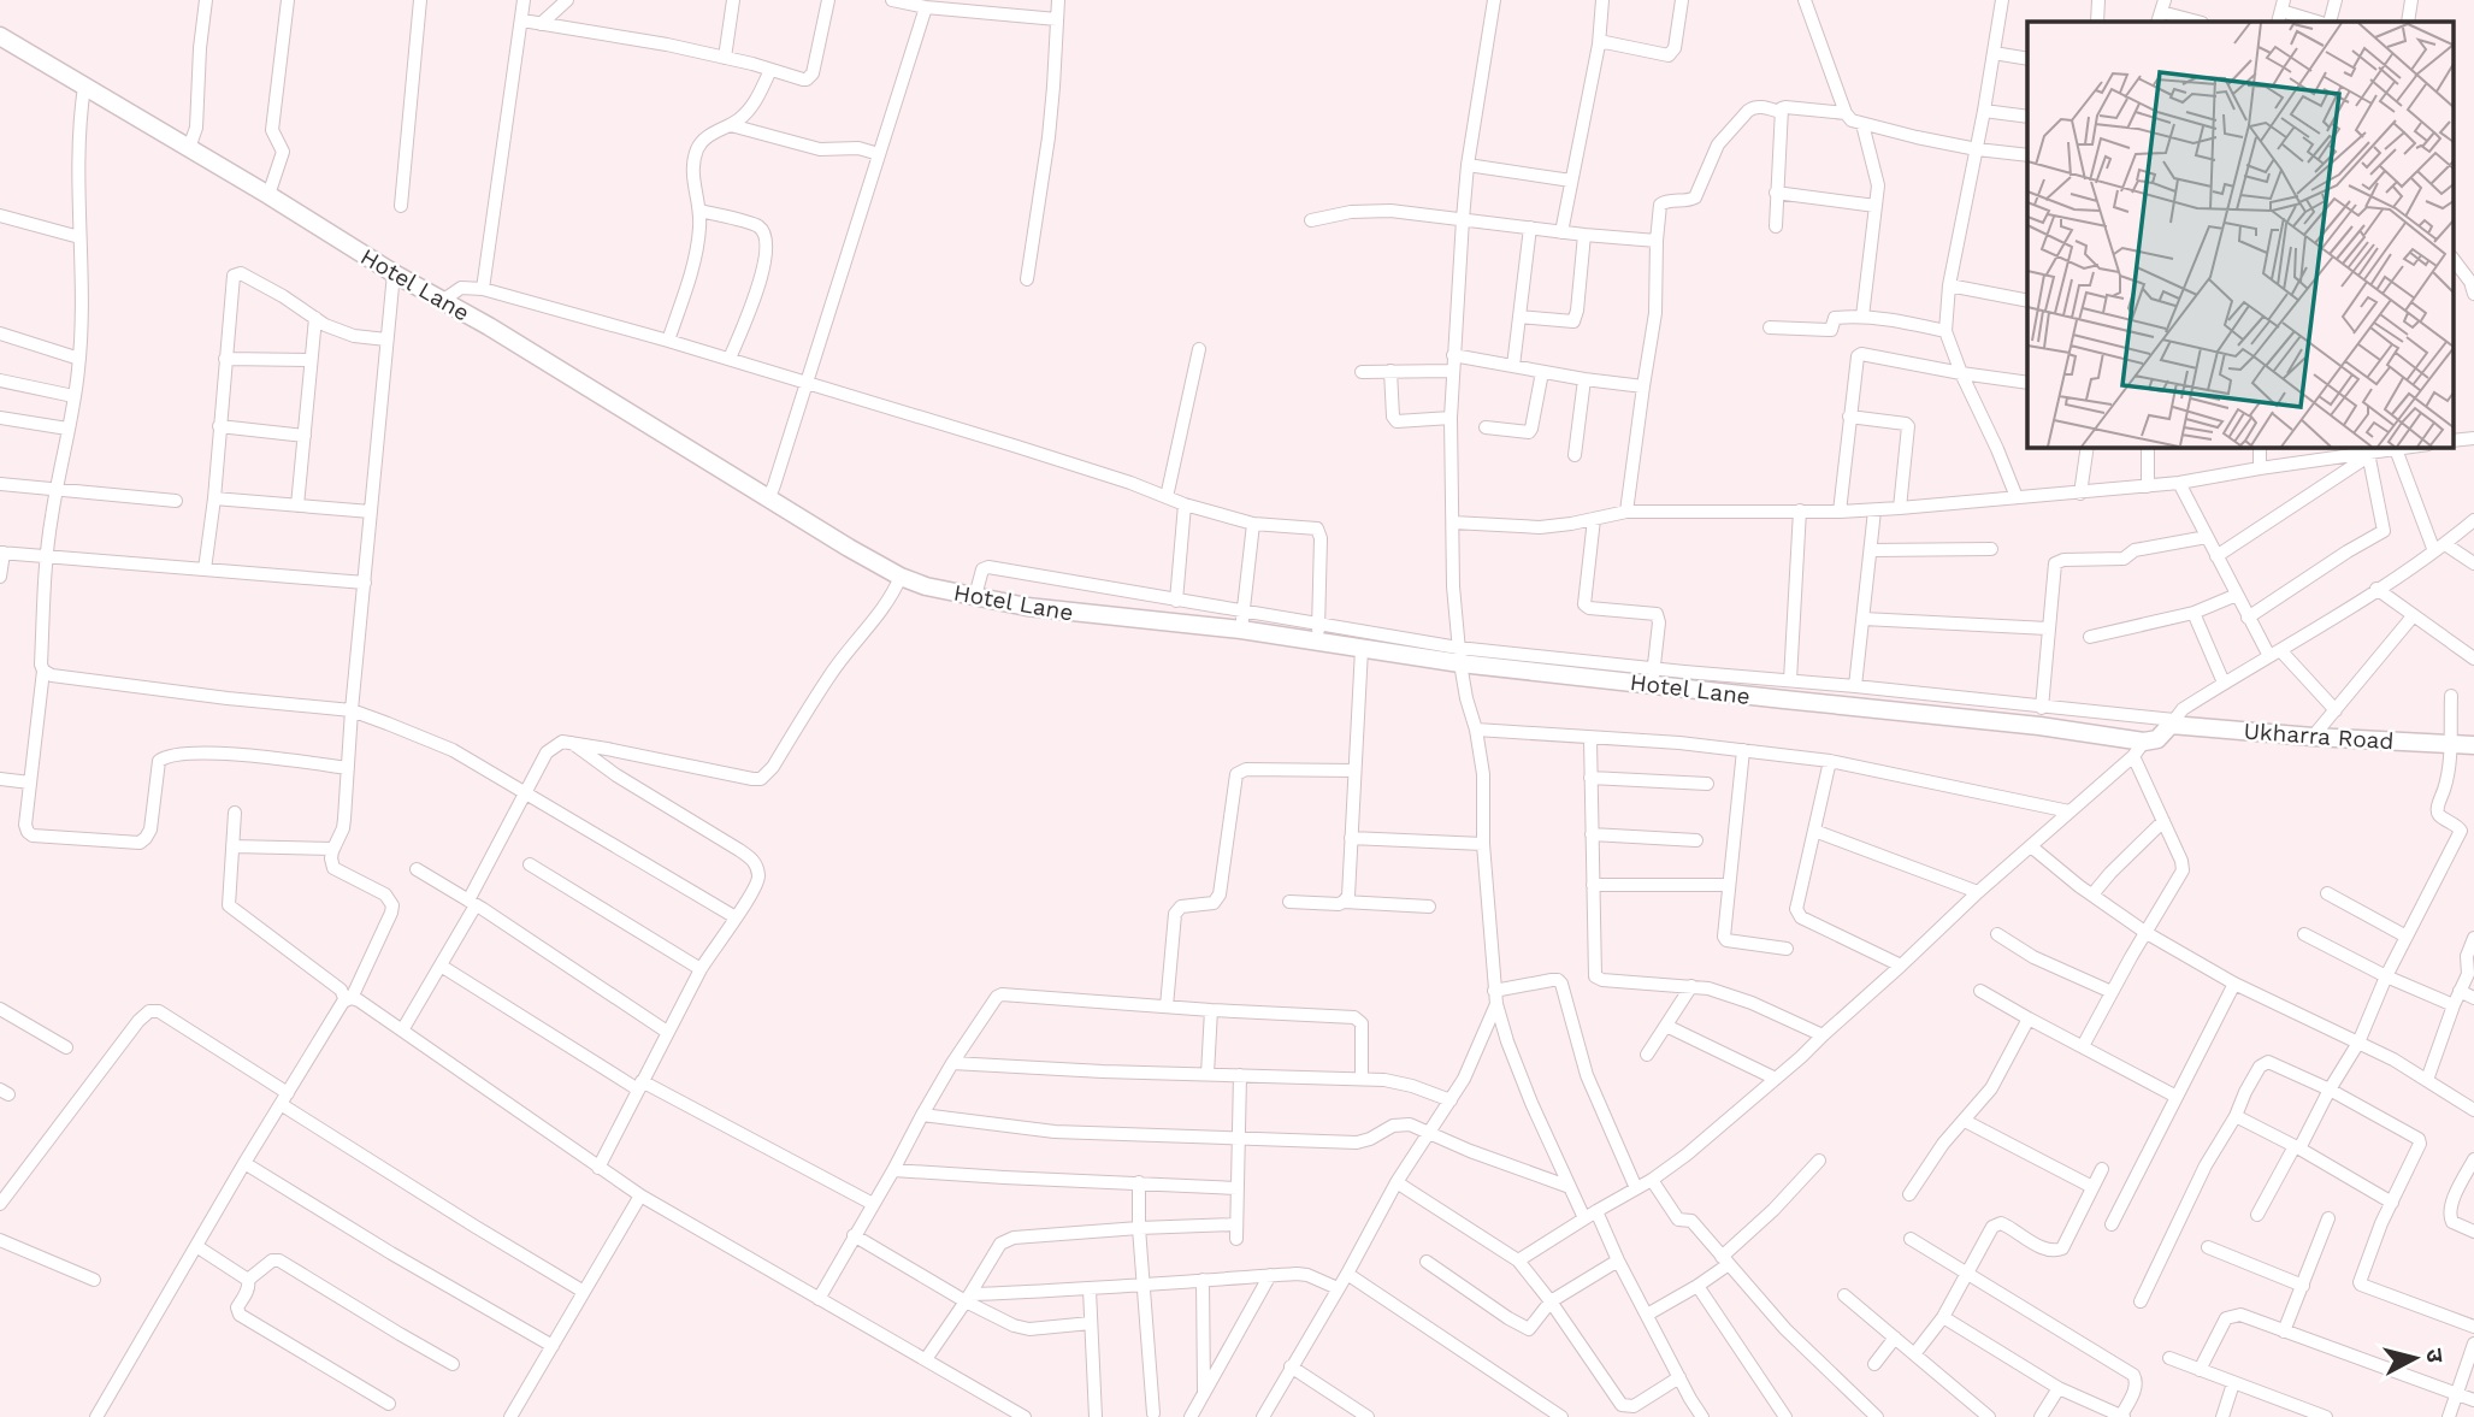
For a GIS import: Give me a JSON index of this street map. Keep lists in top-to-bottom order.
{
  "streets": {
    "street": ["Hotel Lane", "Ukharra Road"]
  },
  "crossings": [
    ["Hotel Lane", "Ukharra Road"]
  ],
  "north": "right"
}
